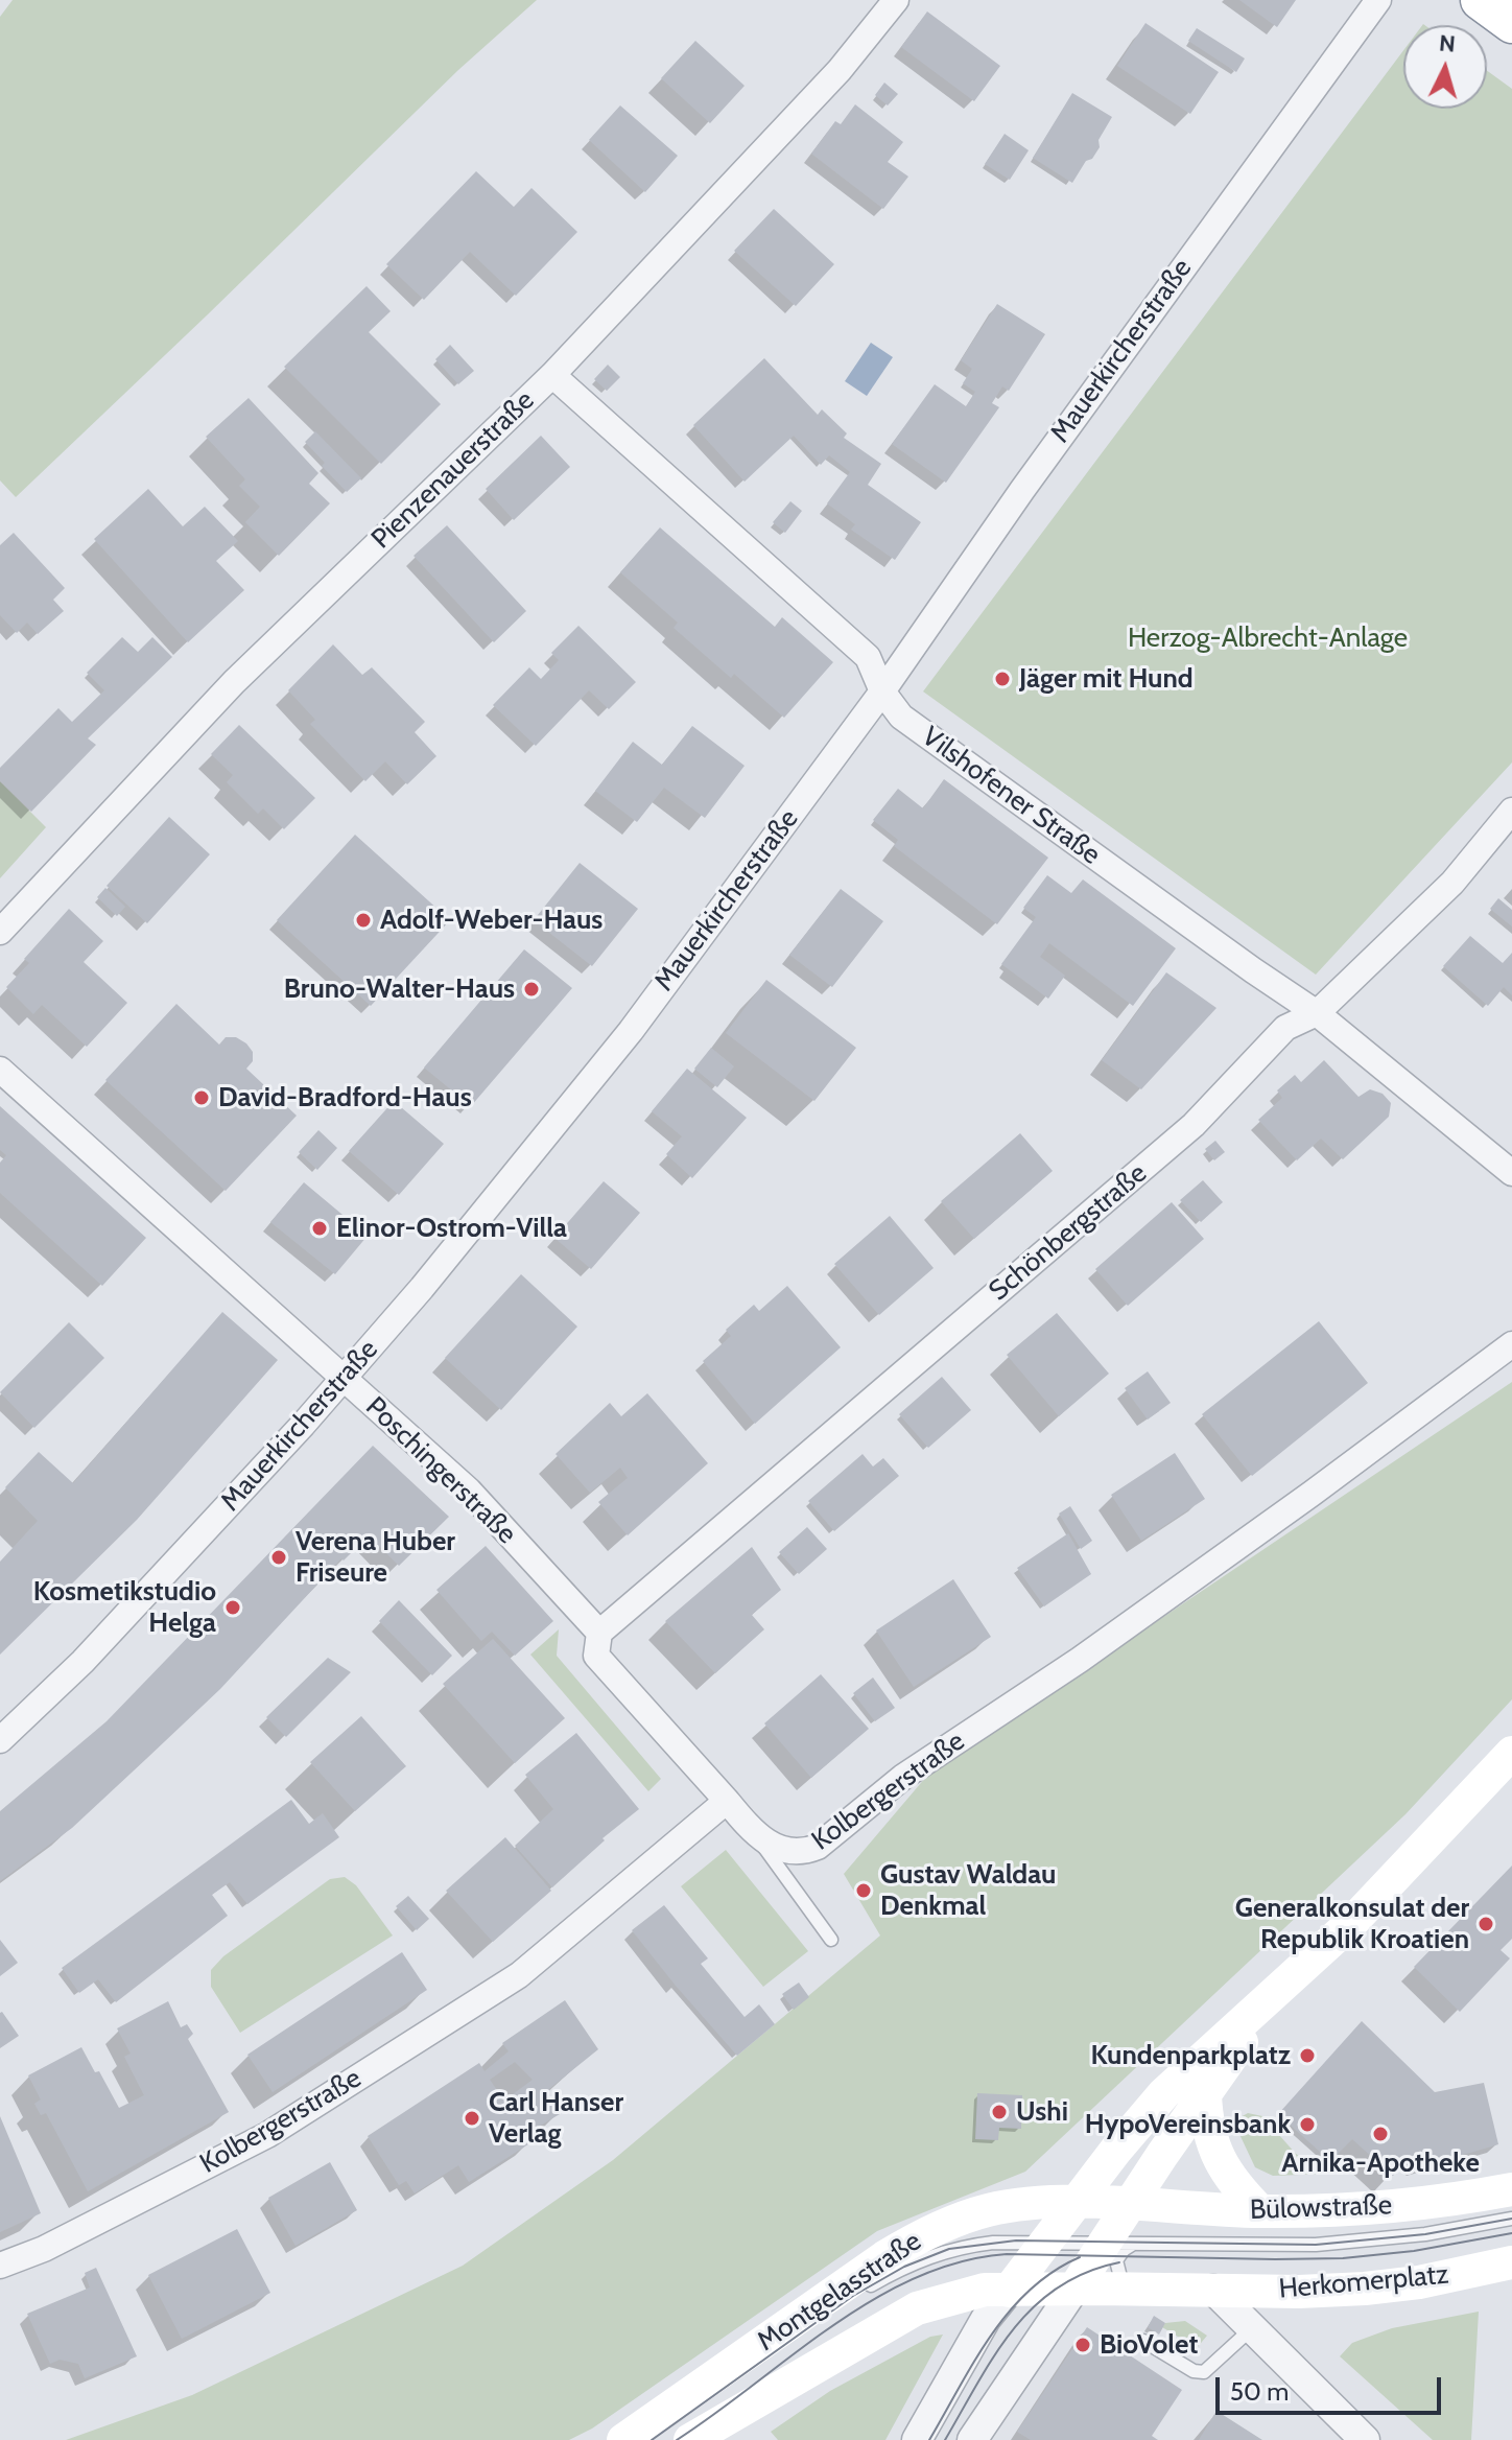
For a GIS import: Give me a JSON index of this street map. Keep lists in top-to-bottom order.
{
  "streets": {
    "main road": ["Bülowstraße", "Herkomerplatz", "Montgelasstraße"],
    "street": [
      "Mauerkircherstraße",
      "Pienzenauerstraße",
      "Vilshofener Straße",
      "Schönbergstraße",
      "Poschingerstraße",
      "Kolbergerstraße"
    ]
  },
  "crossings": [
    ["Mauerkircherstraße", "Vilshofener Straße"],
    ["Mauerkircherstraße", "Poschingerstraße"],
    ["Pienzenauerstraße", "Vilshofener Straße"],
    ["Vilshofener Straße", "Schönbergstraße"],
    ["Schönbergstraße", "Poschingerstraße"],
    ["Poschingerstraße", "Kolbergerstraße"],
    ["Bülowstraße", "Montgelasstraße"],
    ["Herkomerplatz", "Montgelasstraße"]
  ],
  "parks": ["Herzog-Albrecht-Anlage"],
  "places": [
    "Jäger mit Hund",
    "Adolf-Weber-Haus",
    "Bruno-Walter-Haus",
    "David-Bradford-Haus",
    "Elinor-Ostrom-Villa",
    "Verena Huber Friseure",
    "Kosmetikstudio Helga",
    "Gustav Waldau Denkmal",
    "Generalkonsulat der Republik Kroatien",
    "Kundenparkplatz",
    "Ushi",
    "Carl Hanser Verlag",
    "HypoVereinsbank",
    "Arnika-Apotheke",
    "BioVolet"
  ],
  "scale_bar": "50 m",
  "north": "top"
}
